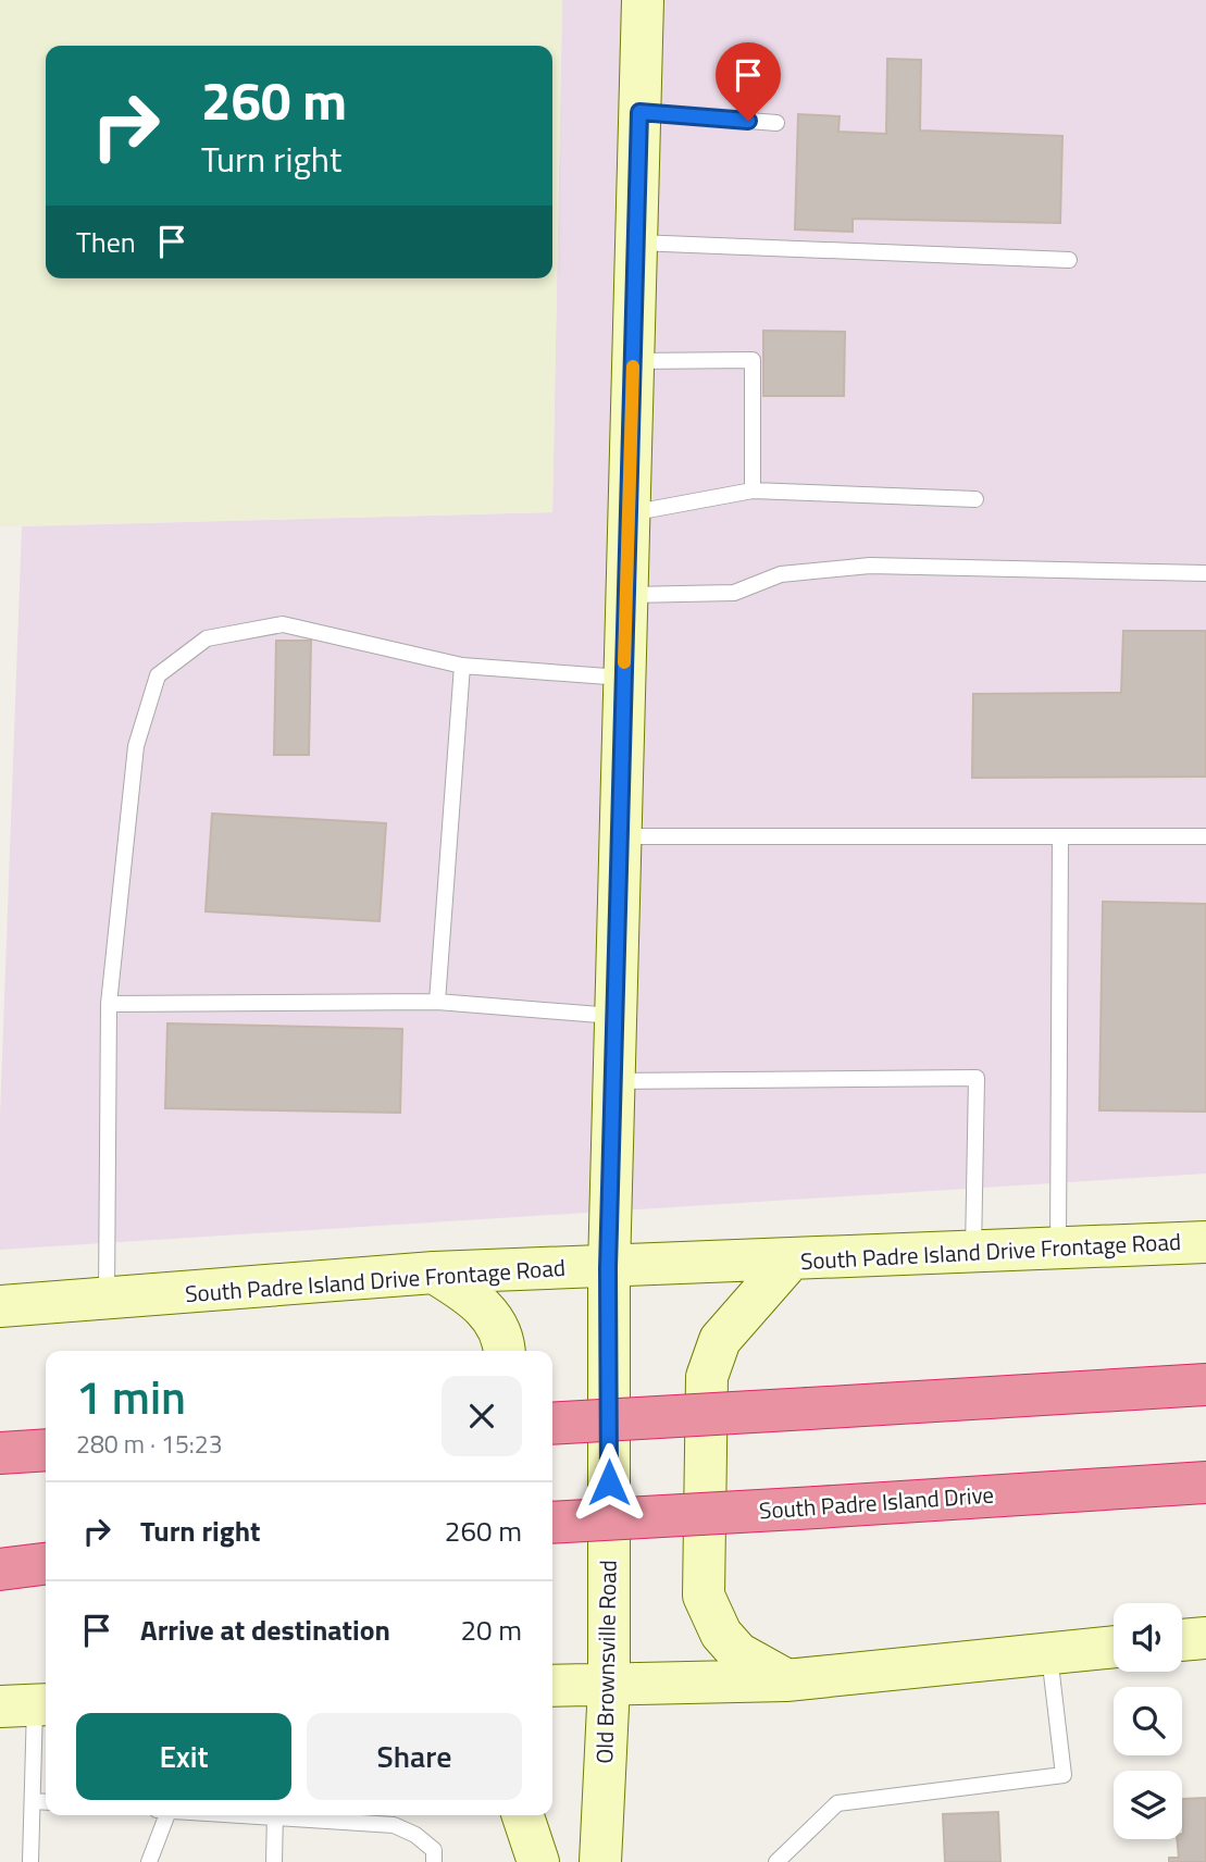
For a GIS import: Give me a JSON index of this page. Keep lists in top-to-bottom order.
{
  "streets": {
    "highway": ["South Padre Island Drive"],
    "main road": ["South Padre Island Drive Frontage Road", "Old Brownsville Road"]
  },
  "crossings": [
    ["South Padre Island Drive Frontage Road", "Old Brownsville Road"]
  ],
  "page": {
    "turn": ["260 m", "Turn right"],
    "then": "Then",
    "heading": ["1 min", "280 m · 15:23"],
    "list": [
      {
        "name": "Turn right",
        "value": "260 m"
      },
      {
        "name": "Arrive at destination",
        "value": "20 m"
      }
    ],
    "buttons": ["Exit", "Share"]
  }
}
